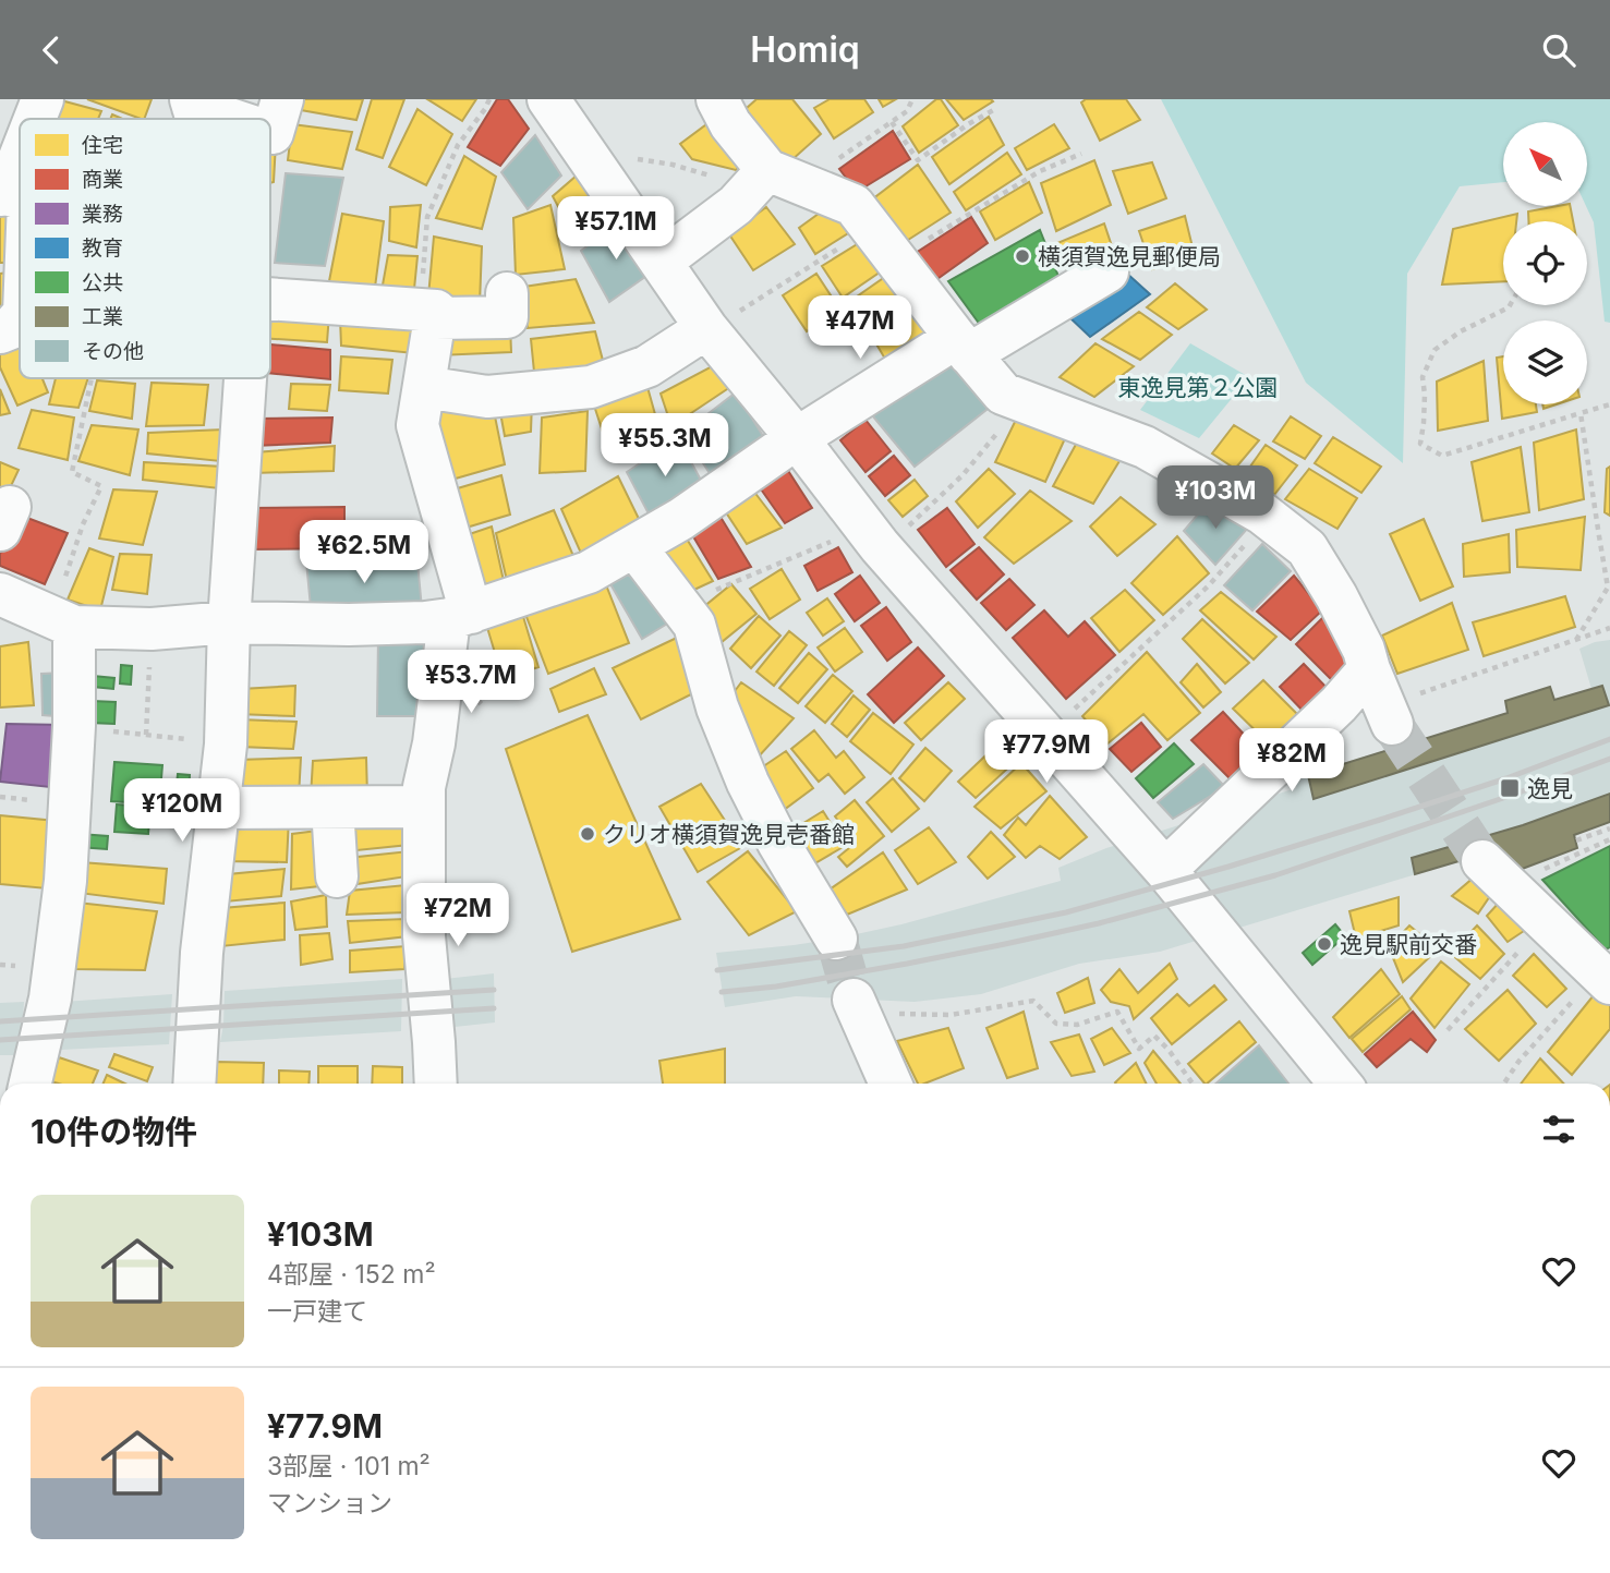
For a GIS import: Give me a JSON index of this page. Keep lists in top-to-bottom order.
{
  "parks": ["東逸見第２公園"],
  "places": {
    "other": ["横須賀逸見郵便局", "クリオ横須賀逸見壱番館", "逸見駅前交番"],
    "transit": ["逸見"]
  },
  "legend": [
    "住宅",
    "商業",
    "業務",
    "教育",
    "公共",
    "工業",
    "その他"
  ],
  "north": "top left",
  "page": {
    "header": "Homiq",
    "price": [
      "¥57.1M",
      "¥47M",
      "¥55.3M",
      "¥103M",
      "¥62.5M",
      "¥53.7M",
      "¥77.9M",
      "¥82M",
      "¥120M",
      "¥72M"
    ],
    "heading": "10件の物件",
    "list": [
      {
        "name": "¥103M",
        "note": "4部屋 · 152 m² · 一戸建て"
      },
      {
        "name": "¥77.9M",
        "note": "3部屋 · 101 m² · マンション"
      }
    ]
  }
}
